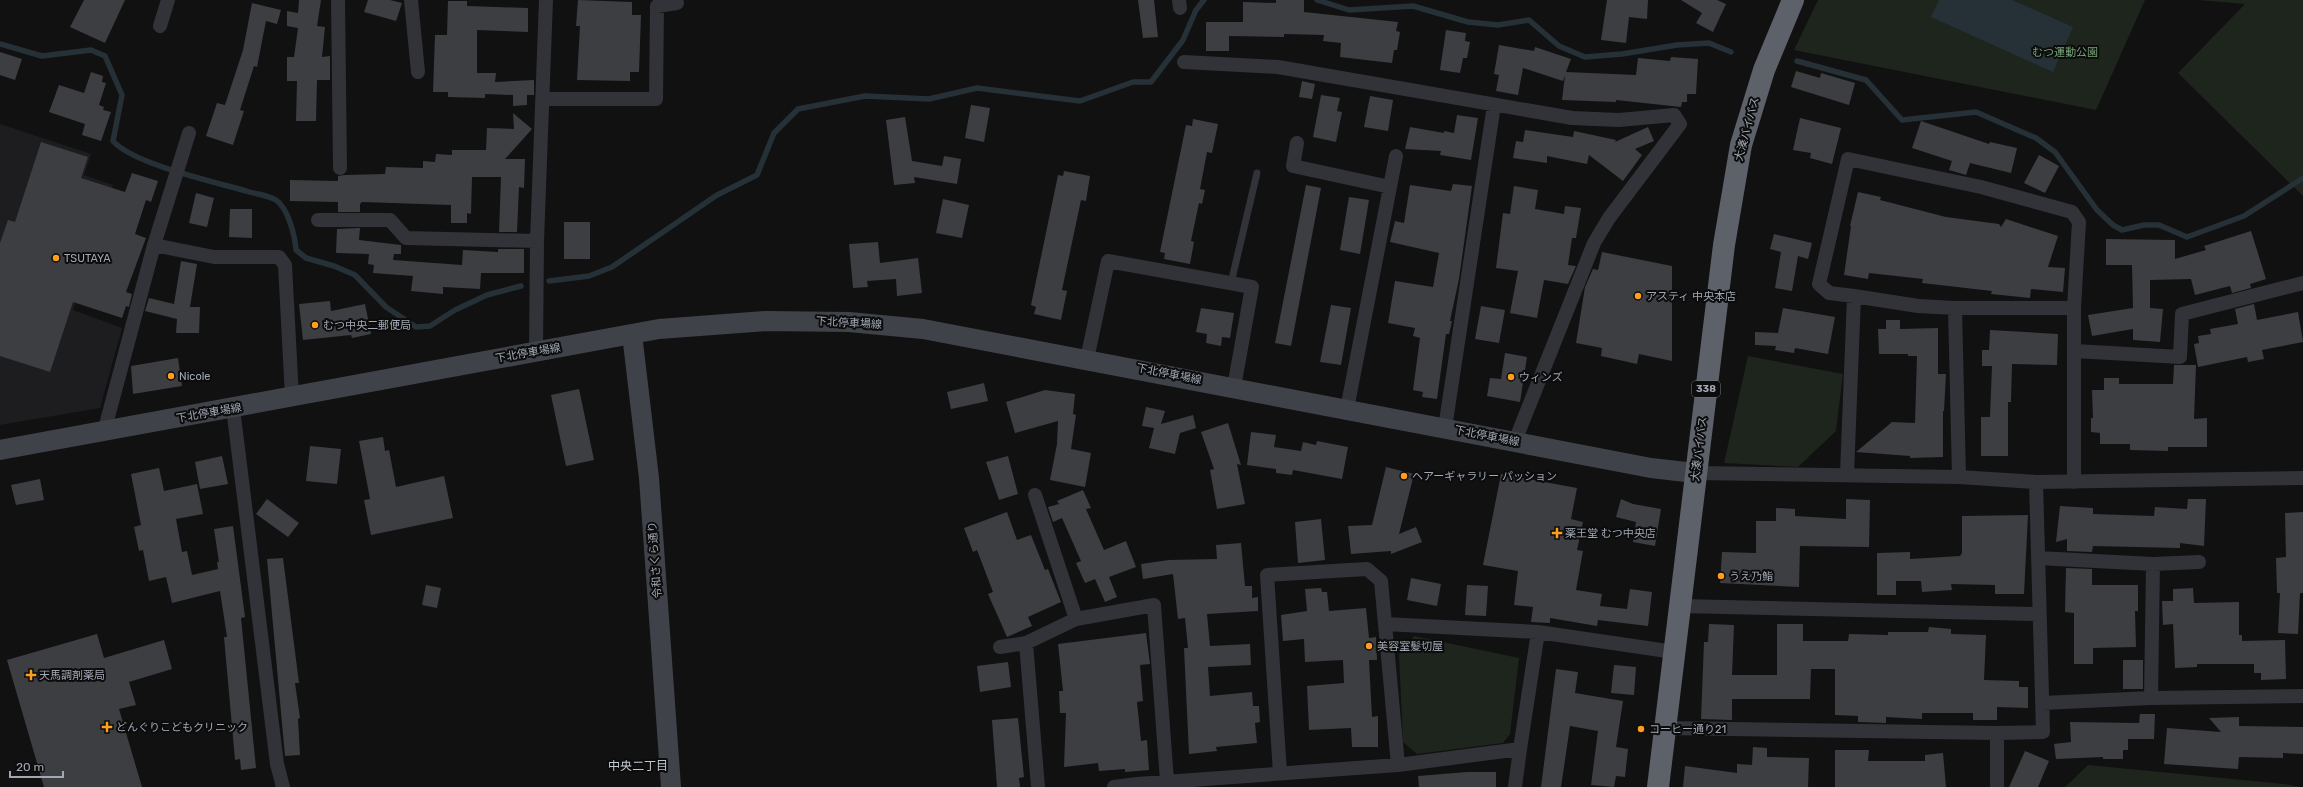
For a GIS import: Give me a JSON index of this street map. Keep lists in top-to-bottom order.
{
  "streets": {
    "highway": ["大湊バイパス", "338"],
    "main road": ["下北停車場線", "令和さくら通り"]
  },
  "crossings": [
    ["大湊バイパス", "下北停車場線"],
    ["下北停車場線", "令和さくら通り"]
  ],
  "districts": ["中央二丁目"],
  "parks": ["むつ運動公園"],
  "places": {
    "other": [
      "TSUTAYA",
      "アスティ 中央本店",
      "むつ中央二郵便局",
      "Nicole",
      "ウィンズ",
      "ヘアーギャラリー パッション",
      "うえ乃鮨",
      "美容室髪切屋",
      "コーヒー通り21"
    ],
    "health": ["薬王堂 むつ中央店", "天馬調剤薬局", "どんぐりこどもクリニック"]
  },
  "scale_bar": "20 m"
}
